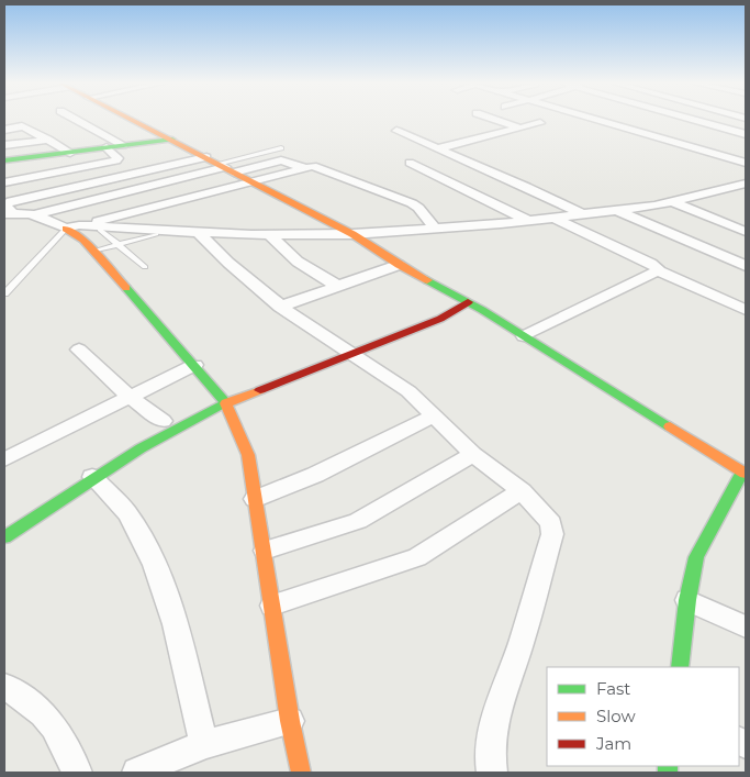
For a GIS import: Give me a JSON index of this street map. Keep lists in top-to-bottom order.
{
  "legend": ["Fast", "Slow", "Jam"]
}
